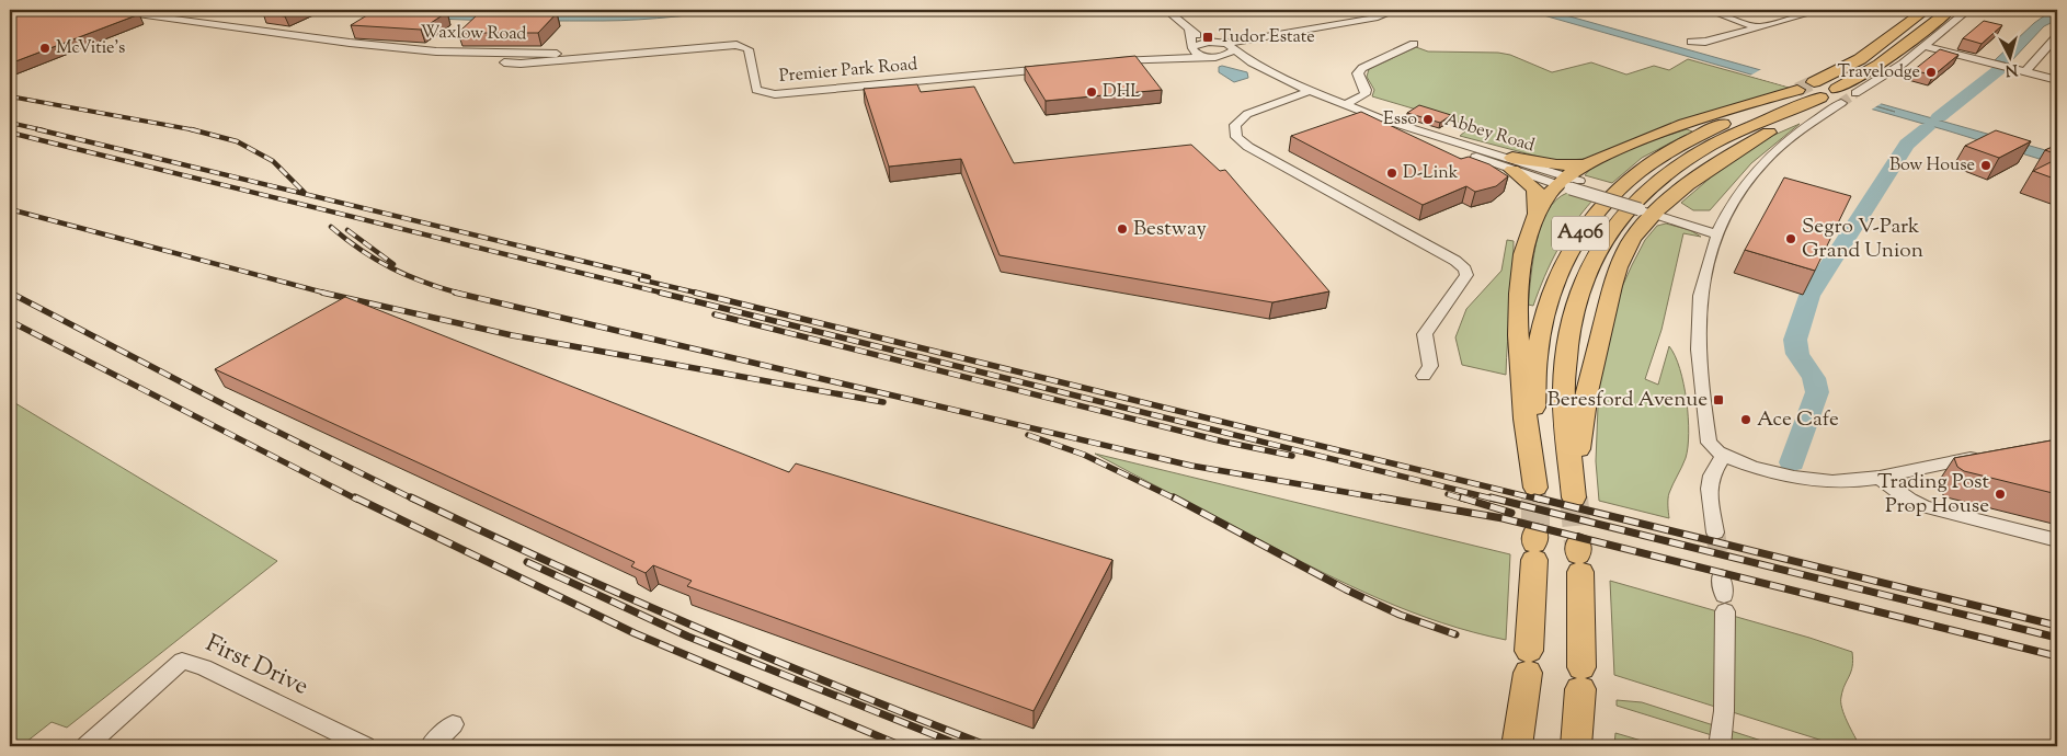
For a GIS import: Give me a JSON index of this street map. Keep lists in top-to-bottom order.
{
  "streets": {
    "highway": ["A406"],
    "street": [
      "Waxlow Road",
      "Premier Park Road",
      "Abbey Road",
      "First Drive"
    ]
  },
  "crossings": [
    ["Waxlow Road", "Premier Park Road"],
    ["Abbey Road", "A406"]
  ],
  "places": {
    "transit": ["Tudor Estate", "Beresford Avenue"],
    "other": [
      "McVitie's",
      "Travelodge",
      "DHL",
      "Esso",
      "Bow House",
      "D-Link",
      "Bestway",
      "Segro V-Park Grand Union",
      "Ace Cafe",
      "Trading Post Prop House"
    ]
  },
  "north": "bottom"
}
